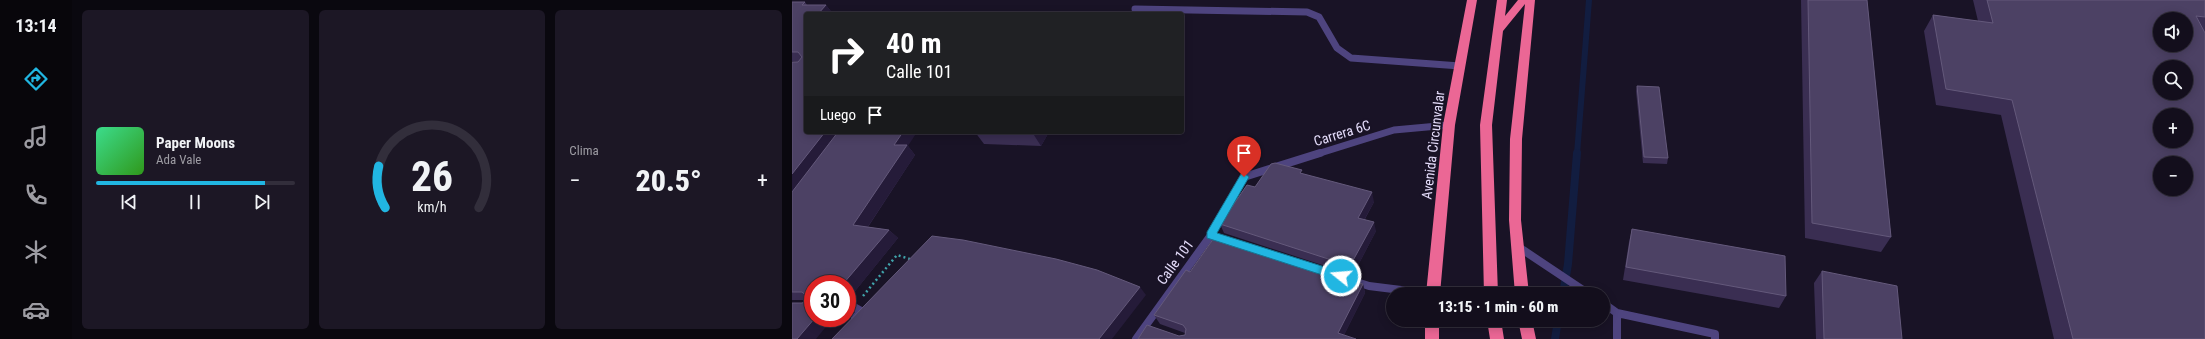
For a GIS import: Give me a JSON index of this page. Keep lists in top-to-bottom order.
{
  "streets": {
    "highway": ["Avenida Circunvalar"],
    "street": ["Carrera 6C", "Calle 101"]
  },
  "crossings": [
    ["Carrera 6C", "Avenida Circunvalar"],
    ["Carrera 6C", "Calle 101"]
  ],
  "page": {
    "tabs": "13:14",
    "tile": "Clima",
    "map_buttons": ["+", "−"],
    "turn": ["40 m", "Calle 101"],
    "then": "Luego",
    "song": ["Paper Moons", "Ada Vale"],
    "heat": ["−", "20.5°", "+"],
    "limit": "30",
    "trip": "13:15 · 1 min · 60 m",
    "gauge": ["26", "km/h"]
  }
}
